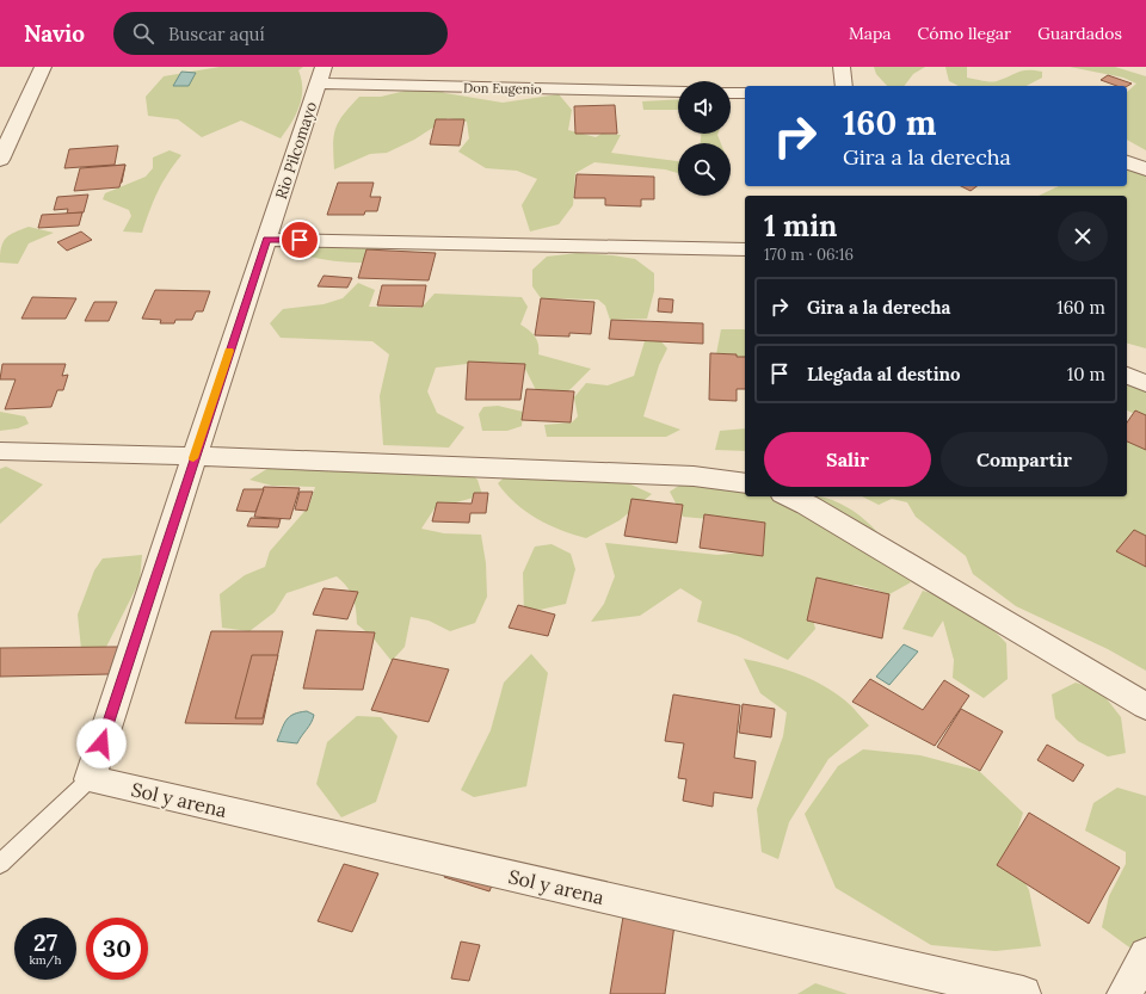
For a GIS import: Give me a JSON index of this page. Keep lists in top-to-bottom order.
{
  "streets": {
    "street": ["Don Eugenio", "Rio Pilcomayo", "Sol y arena"]
  },
  "crossings": [
    ["Don Eugenio", "Rio Pilcomayo"],
    ["Rio Pilcomayo", "Sol y arena"]
  ],
  "page": {
    "header": "Navio",
    "search": "Buscar aquí",
    "nav": ["Mapa", "Cómo llegar", "Guardados"],
    "turn": ["160 m", "Gira a la derecha"],
    "heading": ["1 min", "170 m · 06:16"],
    "list": [
      {
        "name": "Gira a la derecha",
        "value": "160 m"
      },
      {
        "name": "Llegada al destino",
        "value": "10 m"
      }
    ],
    "buttons": ["Salir", "Compartir"],
    "speed": "27 km/h",
    "limit": "30"
  }
}
